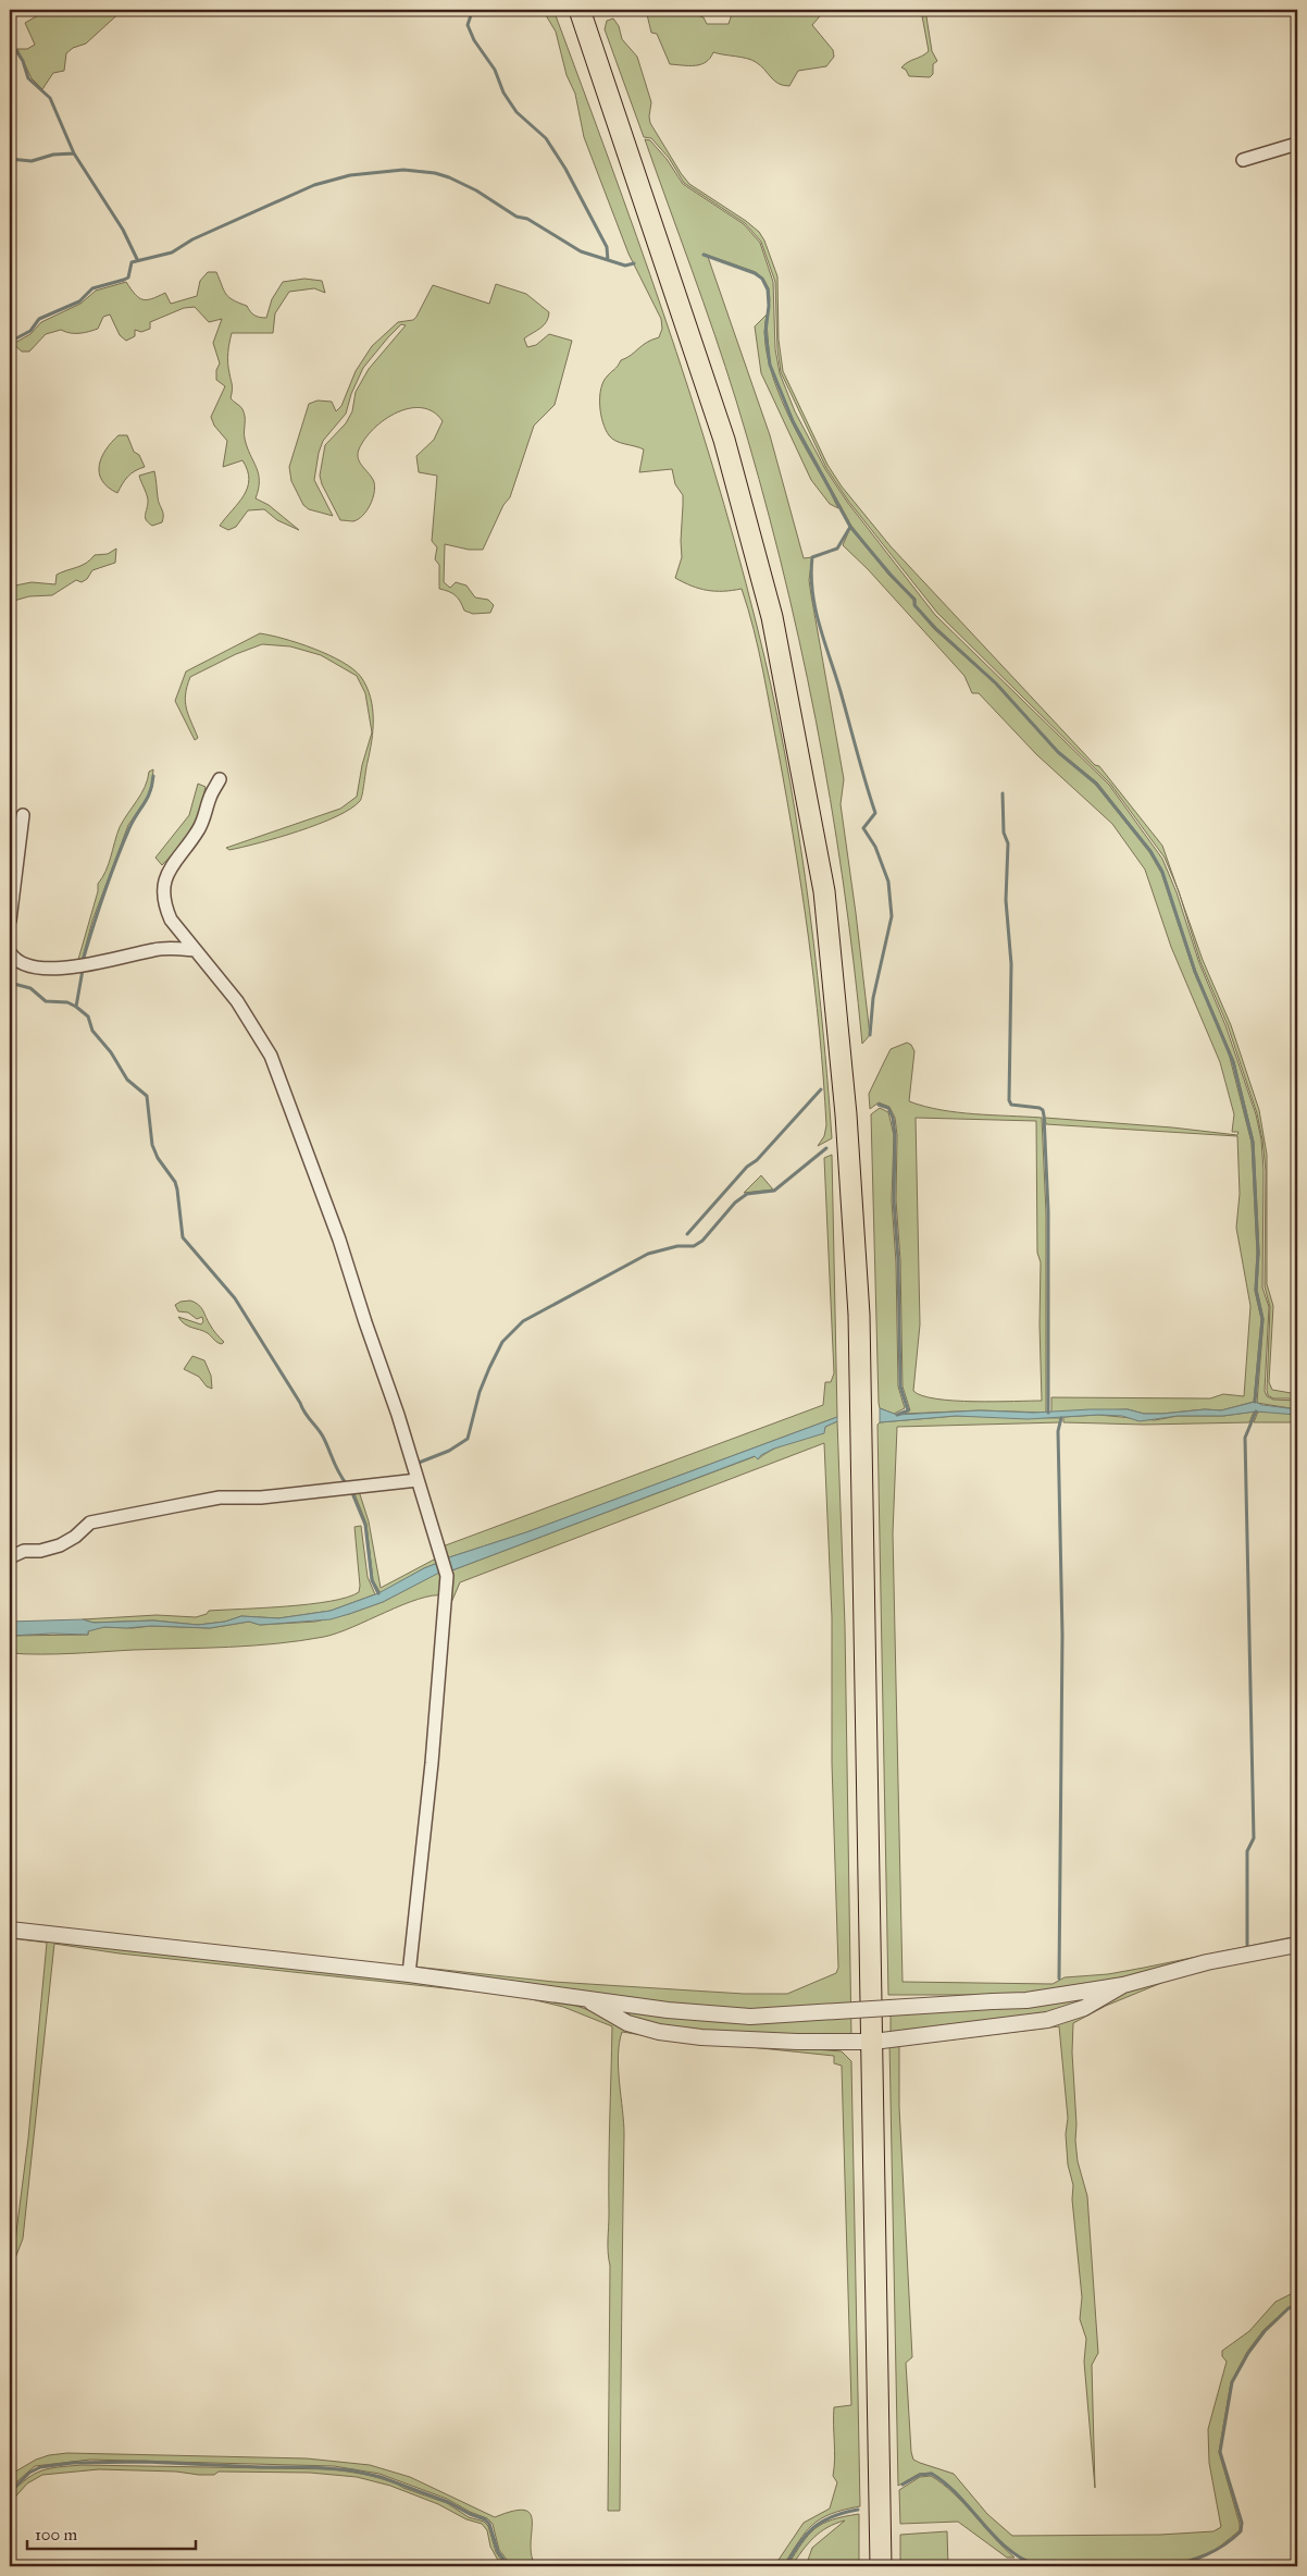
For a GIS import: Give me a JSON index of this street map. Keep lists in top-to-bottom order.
{
  "scale_bar": "100 m"
}
